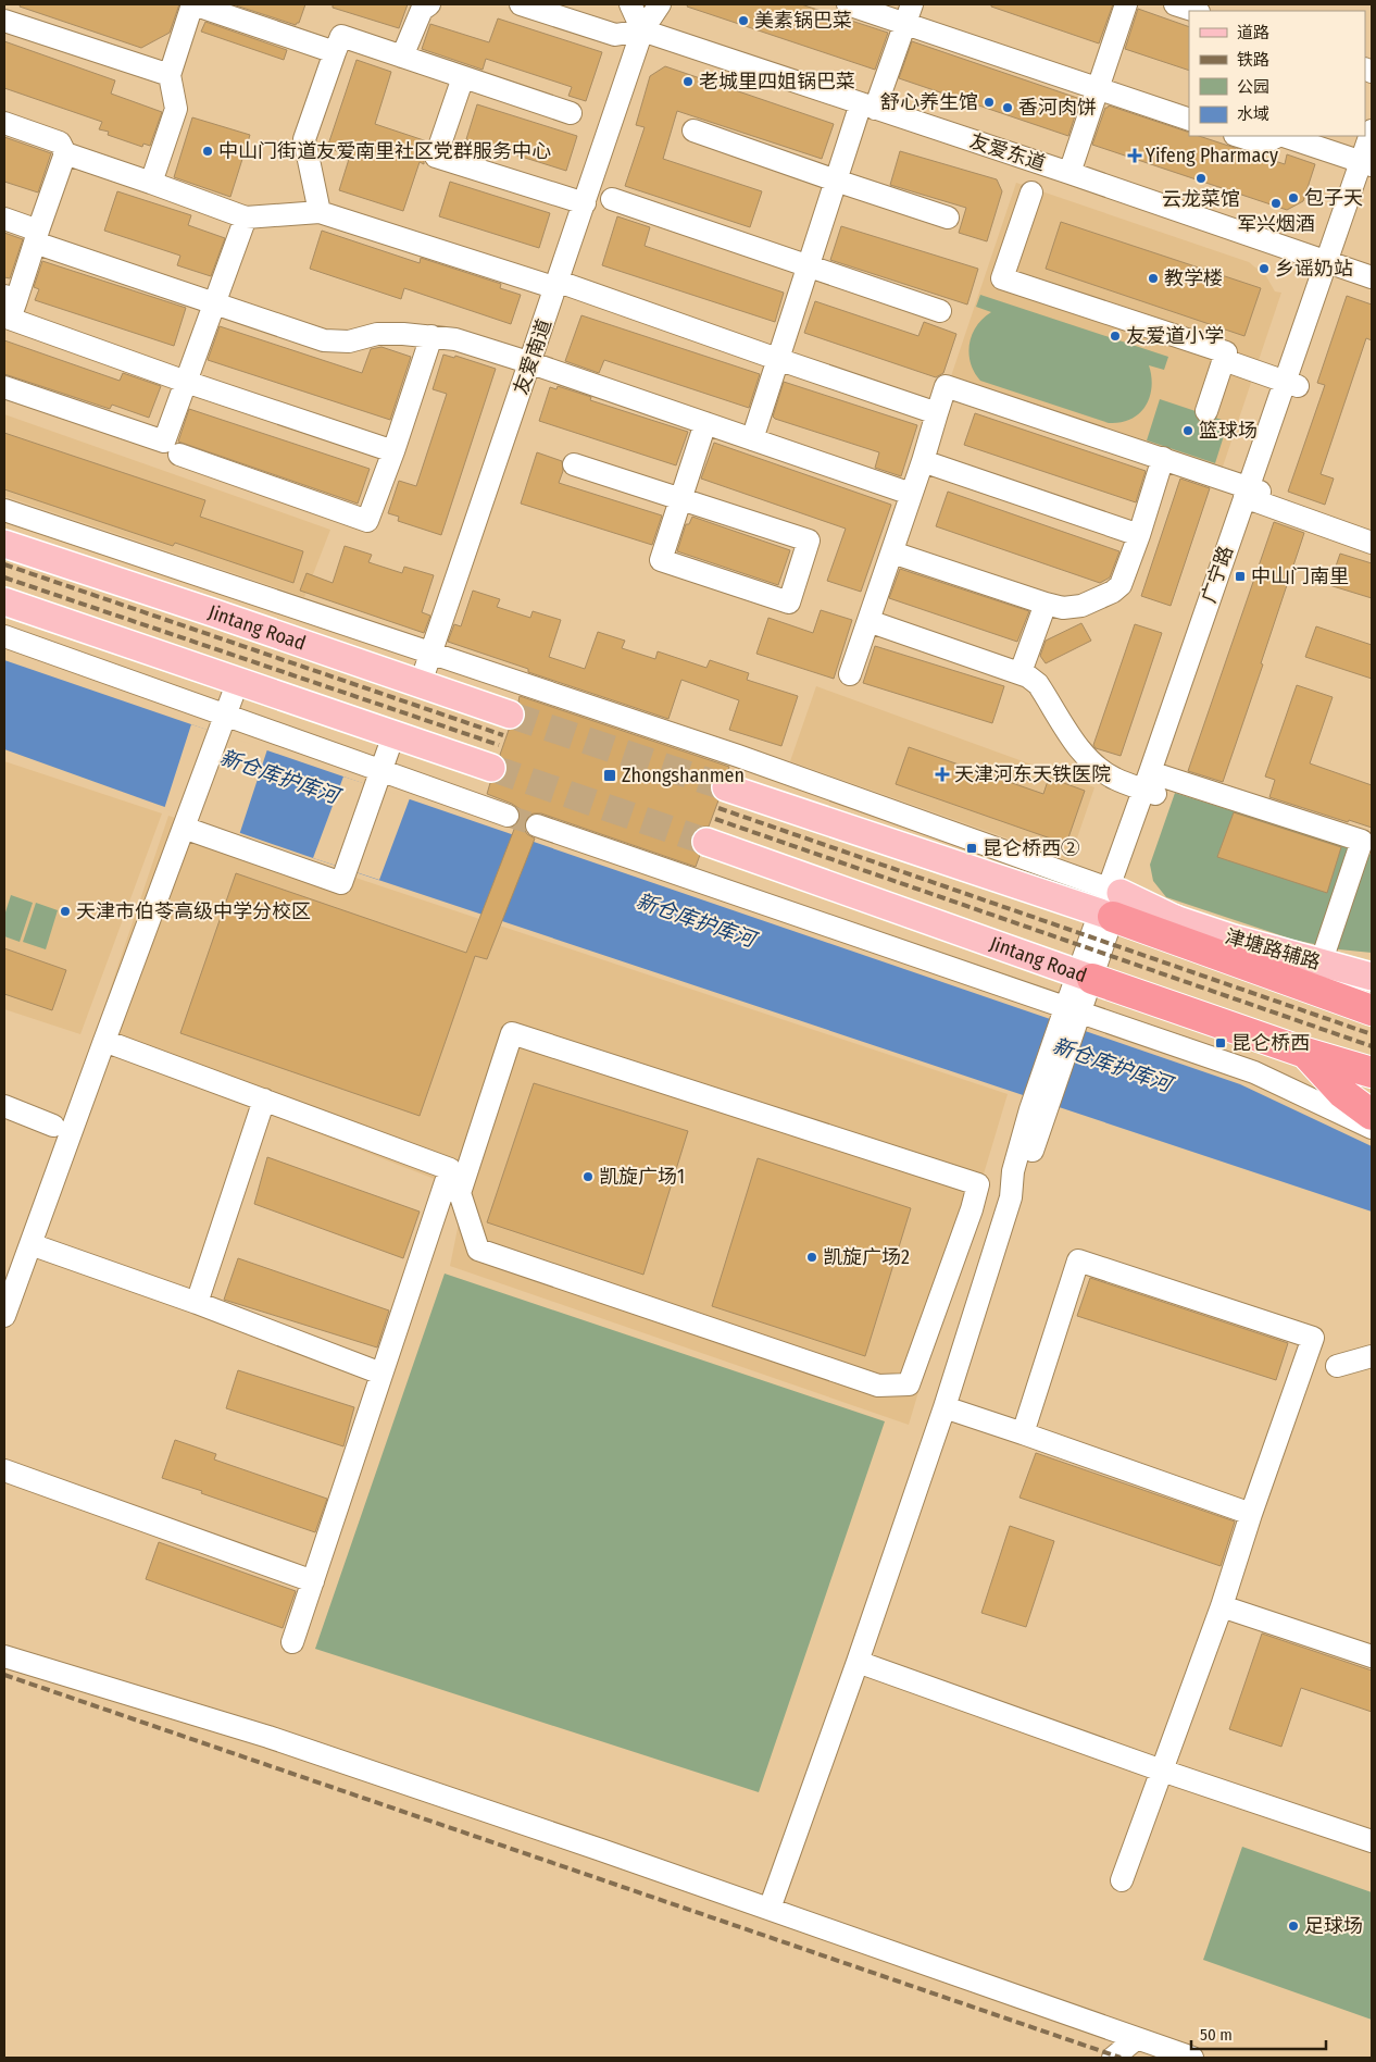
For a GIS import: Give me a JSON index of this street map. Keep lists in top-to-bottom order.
{
  "streets": {
    "highway": ["Jintang Road"],
    "main road": ["津塘路辅路"],
    "street": ["友爱东道", "友爱南道", "广宁路"]
  },
  "crossings": [
    ["友爱东道", "友爱南道"],
    ["友爱东道", "广宁路"],
    ["友爱南道", "Jintang Road"],
    ["广宁路", "Jintang Road"],
    ["广宁路", "津塘路辅路"]
  ],
  "water": ["新仓库护库河"],
  "places": {
    "other": [
      "美素锅巴菜",
      "老城里四姐锅巴菜",
      "舒心养生馆",
      "香河肉饼",
      "中山门街道友爱南里社区党群服务中心",
      "云龙菜馆",
      "包子天",
      "军兴烟酒",
      "乡谣奶站",
      "教学楼",
      "友爱道小学",
      "篮球场",
      "天津市伯苓高级中学分校区",
      "凯旋广场1",
      "凯旋广场2",
      "足球场"
    ],
    "health": ["Yifeng Pharmacy", "天津河东天铁医院"],
    "transit": [
      "中山门南里",
      "Zhongshanmen",
      "昆仑桥西②",
      "昆仑桥西"
    ]
  },
  "legend": [
    "道路",
    "铁路",
    "公园",
    "水域"
  ],
  "scale_bar": "50 m"
}
